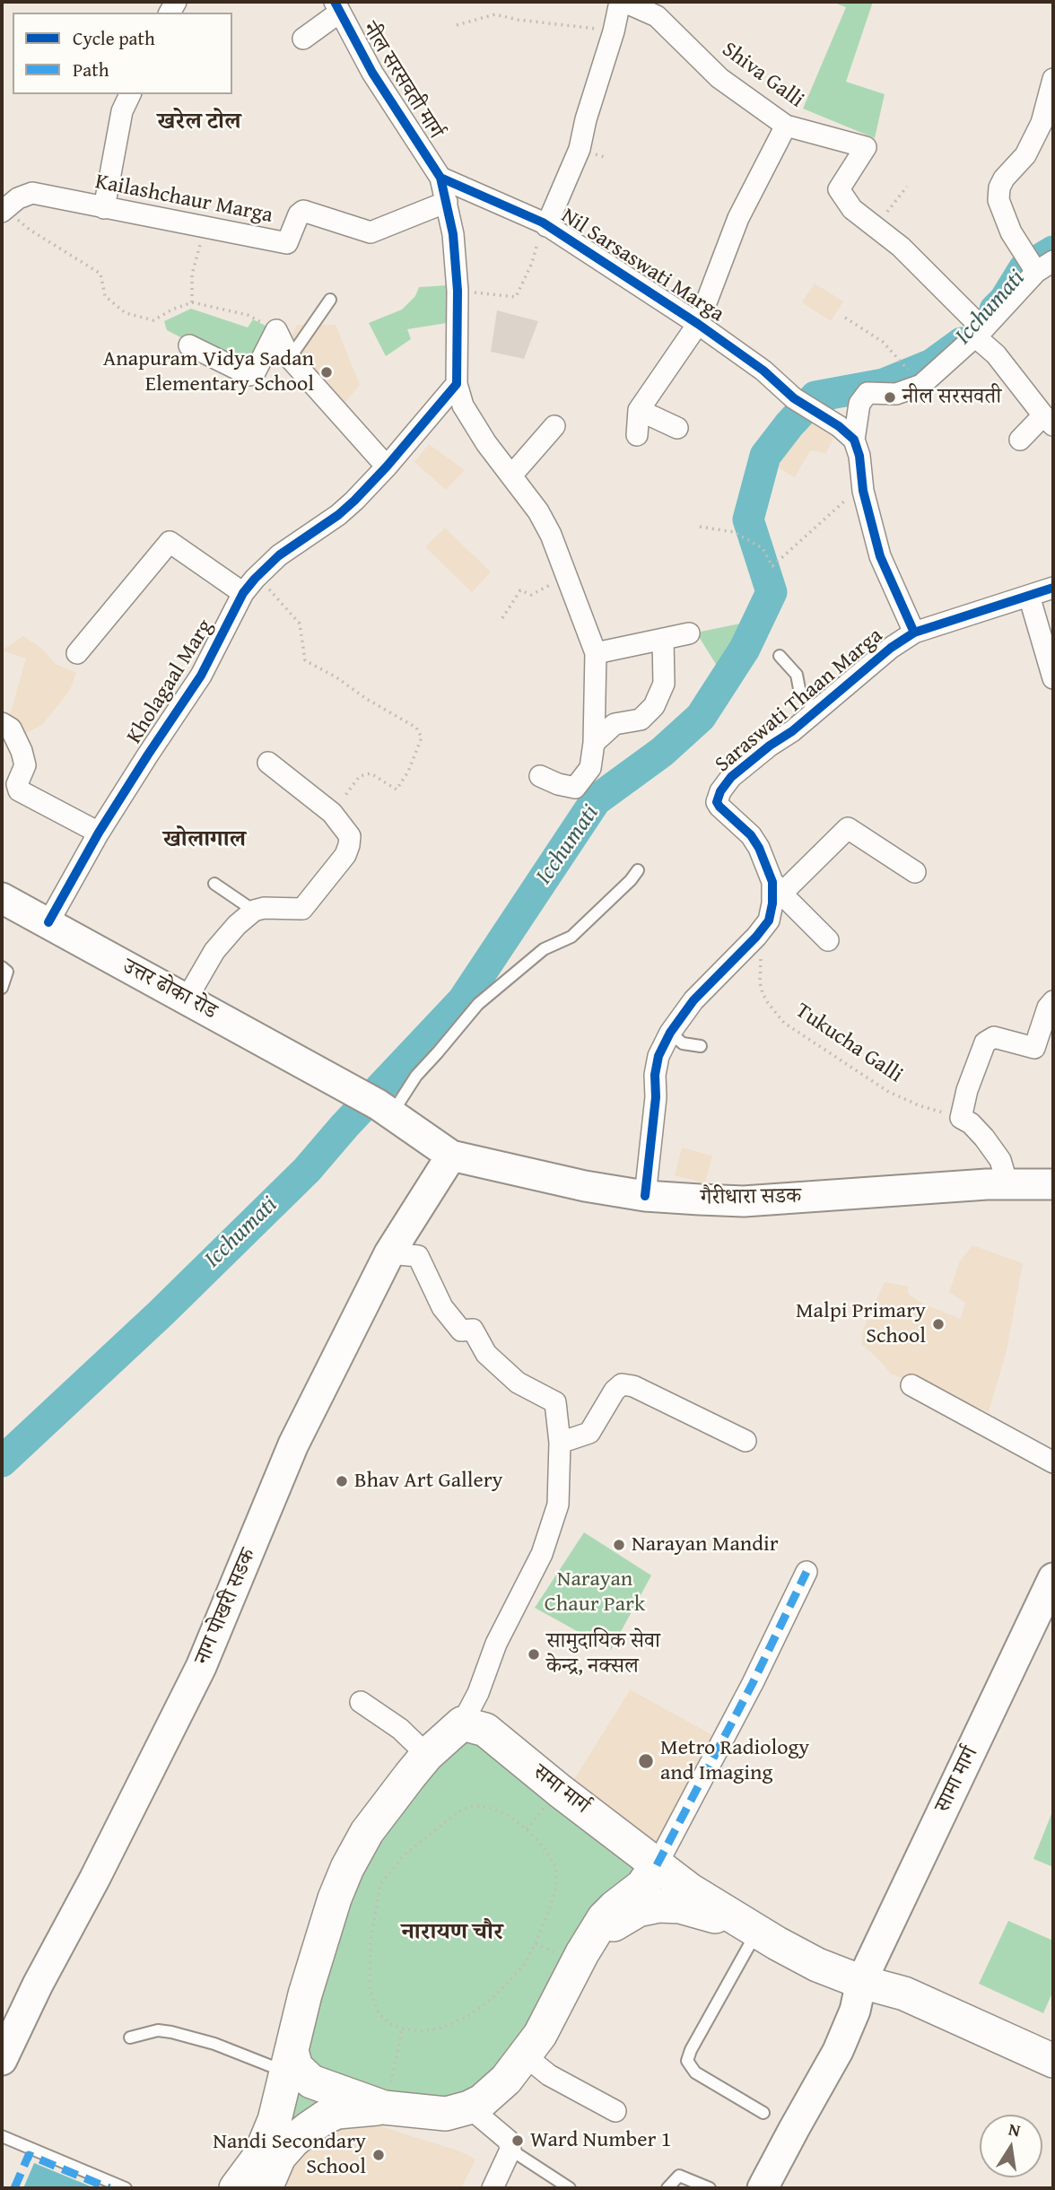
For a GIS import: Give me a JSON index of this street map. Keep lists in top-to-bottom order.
{
  "streets": {
    "main road": [
      "उत्तर ढोका रोड",
      "गैरीधारा सडक",
      "नाग पोखरी सडक",
      "सामा मार्ग",
      "समा मार्ग"
    ],
    "street": [
      "Shiva Galli",
      "नील सरसवती मार्ग",
      "Kailashchaur Marga",
      "Nil Sarsaswati Marga",
      "Kholagaal Marg",
      "Saraswati Thaan Marga"
    ],
    "path": ["Tukucha Galli"]
  },
  "crossings": [
    ["नील सरसवती मार्ग", "Nil Sarsaswati Marga"],
    ["Kholagaal Marg", "उत्तर ढोका रोड"],
    ["Saraswati Thaan Marga", "गैरीधारा सडक"],
    ["उत्तर ढोका रोड", "गैरीधारा सडक"],
    ["उत्तर ढोका रोड", "नाग पोखरी सडक"],
    ["गैरीधारा सडक", "नाग पोखरी सडक"]
  ],
  "districts": ["खरेल टोल", "खोलागाल", "नारायण चौर"],
  "water": ["Icchumati"],
  "parks": ["Narayan Chaur Park"],
  "places": [
    "Anapuram Vidya Sadan Elementary School",
    "नील सरसवती",
    "Malpi Primary School",
    "Bhav Art Gallery",
    "Narayan Mandir",
    "सामुदायिक सेवा केन्द्र, नक्सल",
    "Metro Radiology and Imaging",
    "Ward Number 1",
    "Nandi Secondary School"
  ],
  "legend": ["Cycle path", "Path"],
  "north": "top"
}
